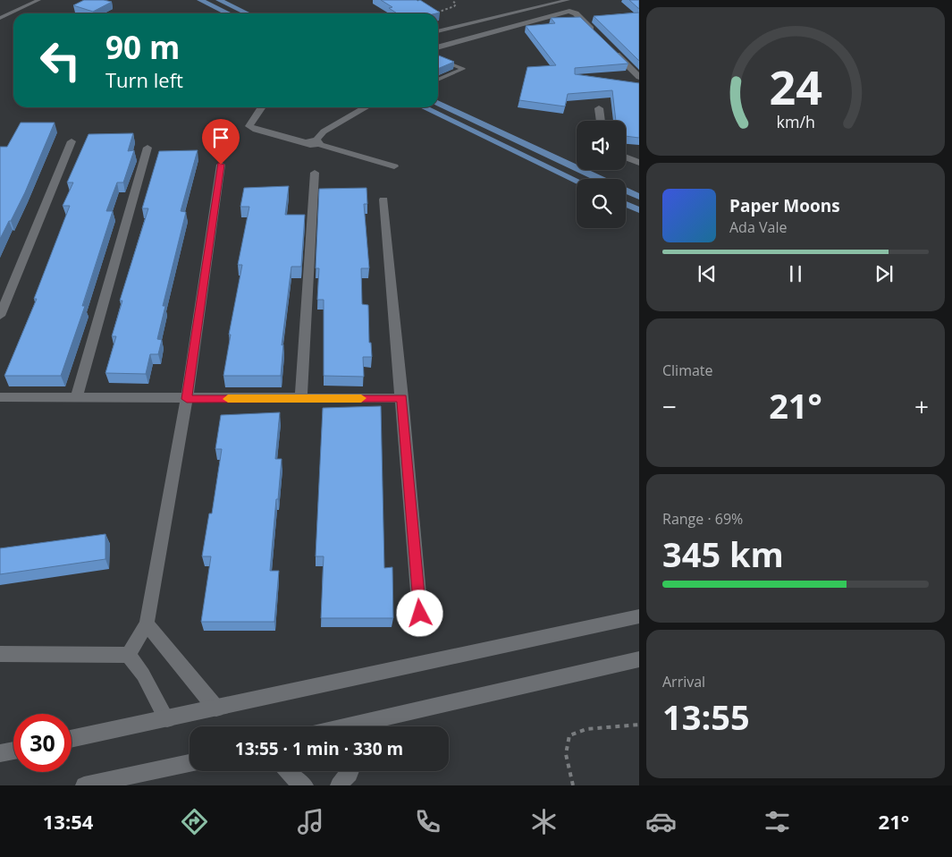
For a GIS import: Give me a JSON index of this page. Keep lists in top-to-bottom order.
{
  "page": {
    "turn": ["90 m", "Turn left"],
    "song": ["Paper Moons", "Ada Vale"],
    "tile": [
      "Climate",
      ["Range · 69%", "345 km"],
      ["Arrival", "13:55"]
    ],
    "heat": ["−", "21°", "+"],
    "limit": "30",
    "trip": "13:55 · 1 min · 330 m",
    "tabs": ["13:54", "21°"],
    "gauge": ["24", "km/h"]
  }
}
